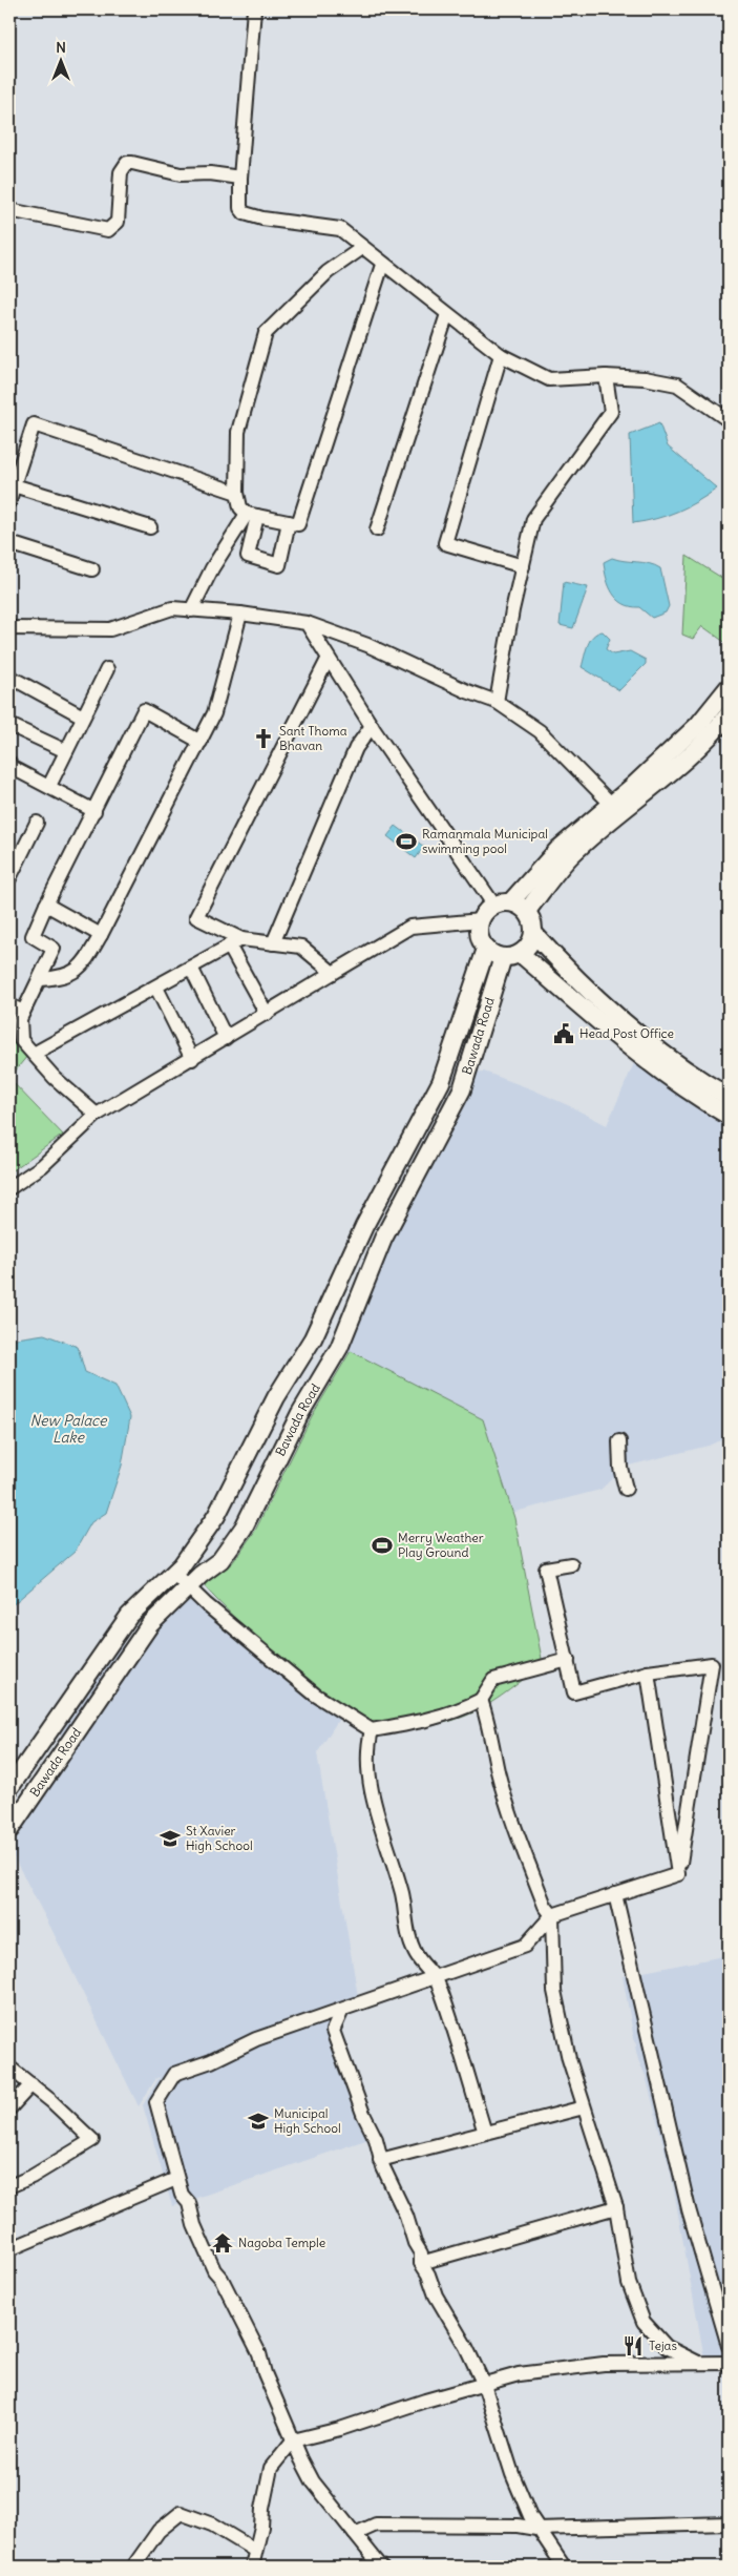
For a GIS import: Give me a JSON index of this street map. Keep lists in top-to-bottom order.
{
  "streets": {
    "main road": ["Bawada Road"]
  },
  "water": ["New Palace Lake"],
  "places": {
    "church": ["Sant Thoma Bhavan"],
    "sports": ["Ramanmala Municipal swimming pool", "Merry Weather Play Ground"],
    "public building": ["Head Post Office"],
    "school or university": ["St Xavier High School", "Municipal High School"],
    "temple": ["Nagoba Temple"],
    "restaurant": ["Tejas"]
  },
  "north": "top"
}
